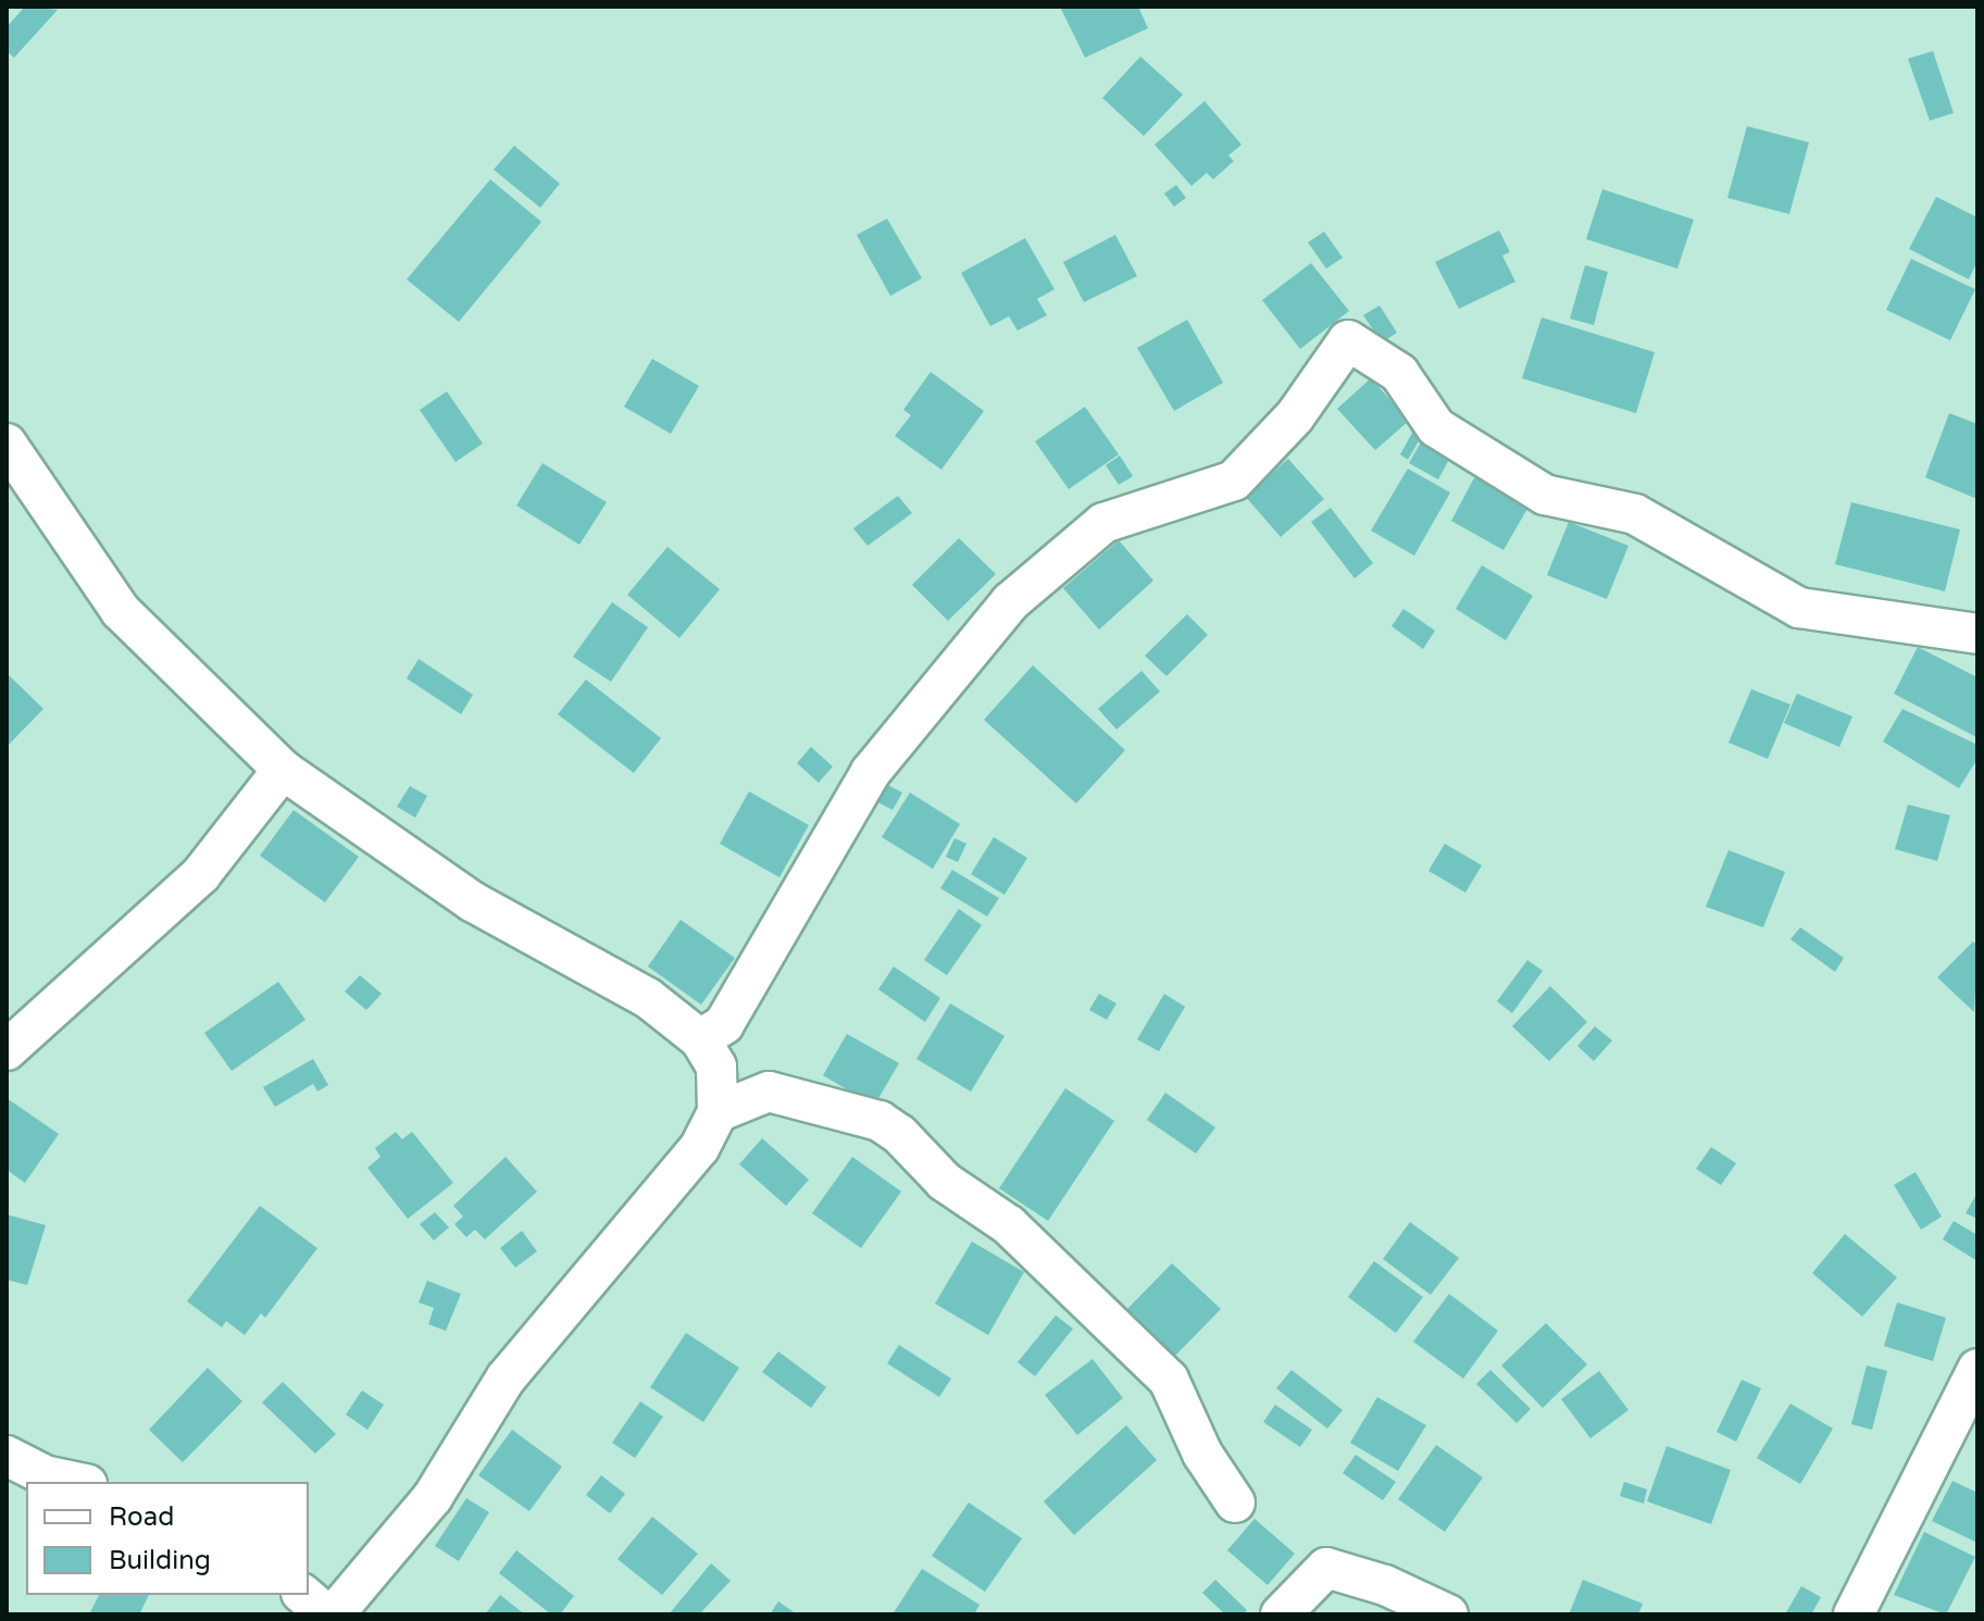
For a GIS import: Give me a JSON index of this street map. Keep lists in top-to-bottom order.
{
  "legend": ["Road", "Building"]
}
